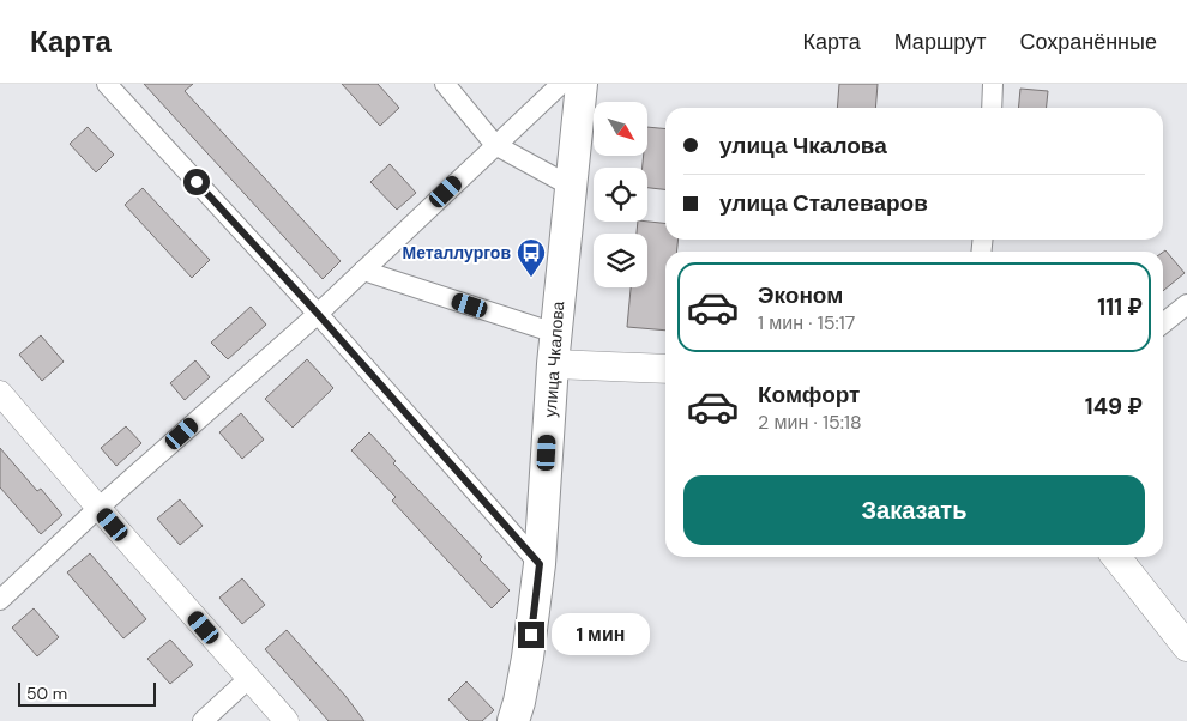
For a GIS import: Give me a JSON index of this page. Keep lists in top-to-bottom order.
{
  "streets": {
    "main road": ["улица Чкалова"]
  },
  "places": {
    "bus stop": ["Металлургов"]
  },
  "scale_bar": "50 m",
  "north": "bottom right",
  "page": {
    "header": "Карта",
    "nav": ["Карта", "Маршрут", "Сохранённые"],
    "banner": ["улица Чкалова", "улица Сталеваров"],
    "list": [
      {
        "name": "Эконом",
        "note": "1 мин · 15:17",
        "value": "111 ₽"
      },
      {
        "name": "Комфорт",
        "note": "2 мин · 15:18",
        "value": "149 ₽"
      }
    ],
    "buttons": "Заказать",
    "bubble": "1 мин",
    "scale": "50 m"
  }
}
